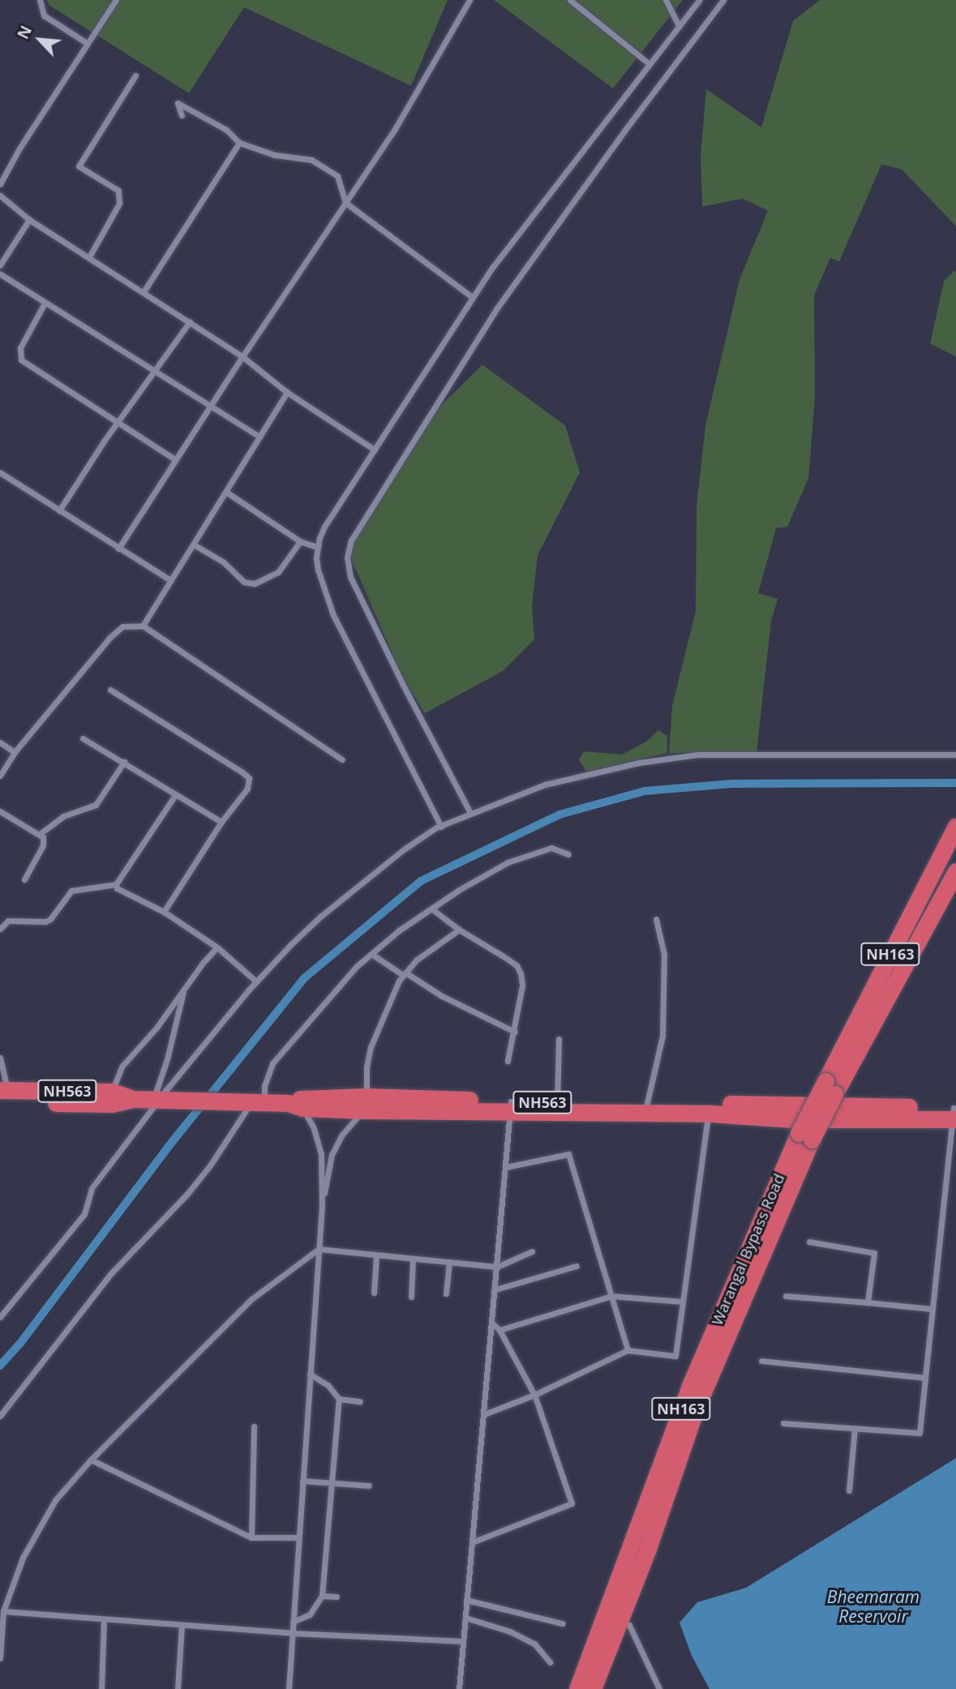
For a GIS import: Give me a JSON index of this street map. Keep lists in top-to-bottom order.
{
  "streets": {
    "highway": ["NH163", "NH563", "Warangal Bypass Road"]
  },
  "water": ["Bheemaram Reservoir"],
  "north": "top left"
}
